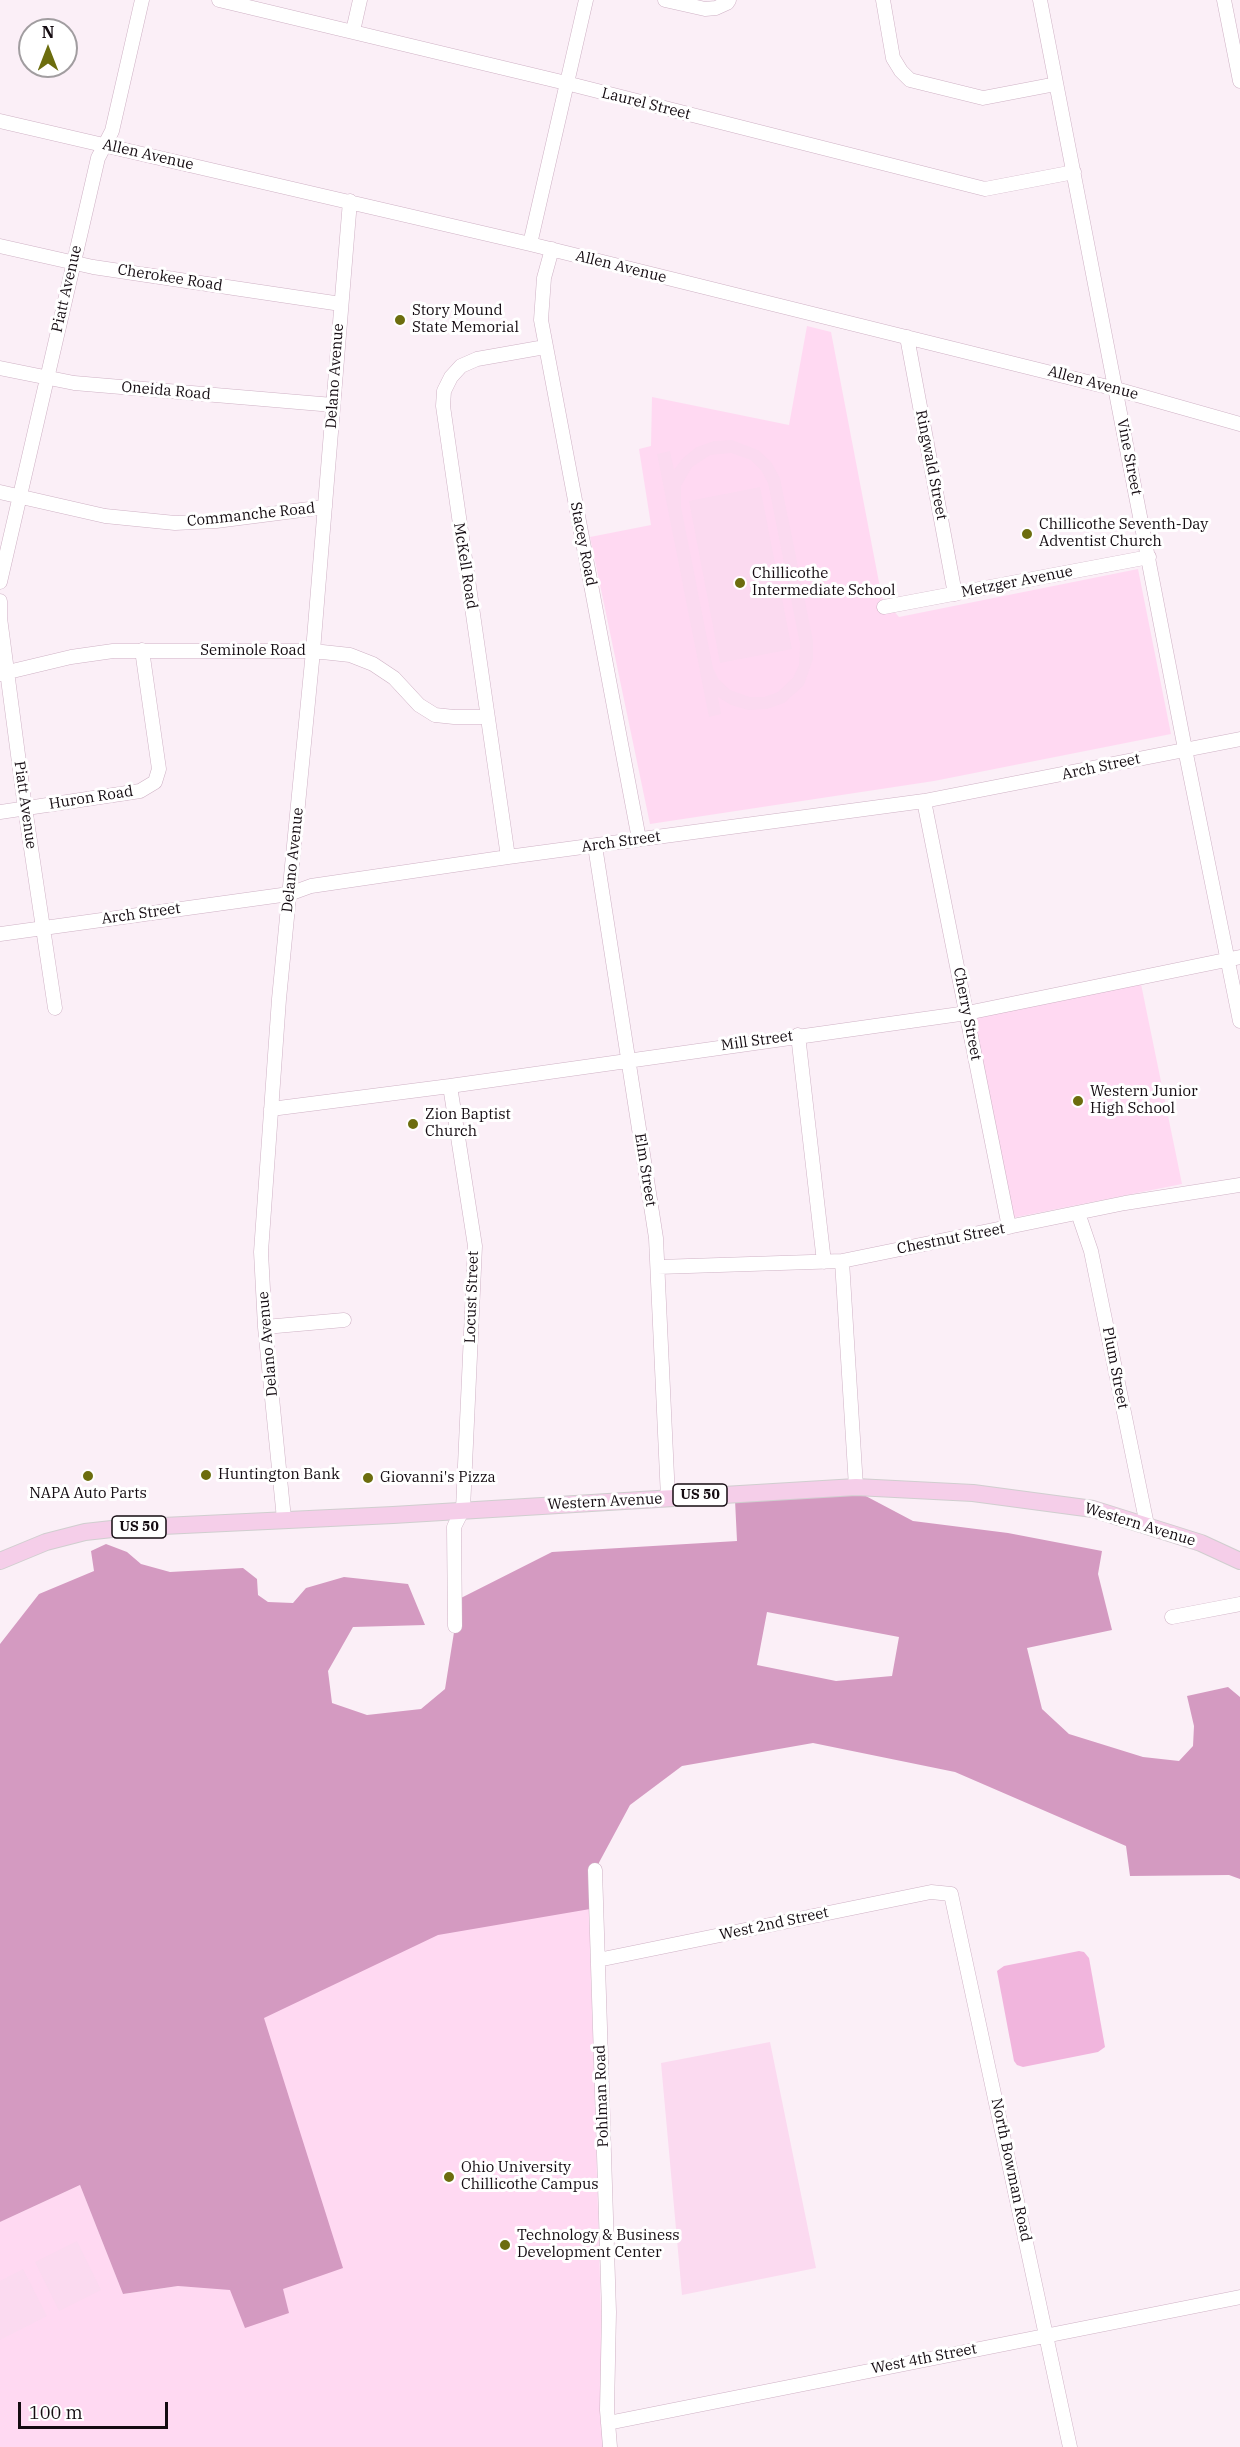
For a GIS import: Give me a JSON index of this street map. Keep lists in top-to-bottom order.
{
  "streets": {
    "main road": ["US 50", "Western Avenue"],
    "street": [
      "Laurel Street",
      "Allen Avenue",
      "Cherokee Road",
      "Piatt Avenue",
      "Delano Avenue",
      "Oneida Road",
      "Vine Street",
      "Ringwald Street",
      "Commanche Road",
      "Stacey Road",
      "McKell Road",
      "Metzger Avenue",
      "Seminole Road",
      "Arch Street",
      "Huron Road",
      "Cherry Street",
      "Mill Street",
      "Elm Street",
      "Chestnut Street",
      "Locust Street",
      "Plum Street",
      "West 2nd Street",
      "Pohlman Road",
      "North Bowman Road",
      "West 4th Street"
    ]
  },
  "crossings": [
    ["Laurel Street", "Vine Street"],
    ["Allen Avenue", "Piatt Avenue"],
    ["Allen Avenue", "Delano Avenue"],
    ["Allen Avenue", "Vine Street"],
    ["Allen Avenue", "Ringwald Street"],
    ["Allen Avenue", "Stacey Road"],
    ["Cherokee Road", "Piatt Avenue"],
    ["Cherokee Road", "Delano Avenue"],
    ["Piatt Avenue", "Oneida Road"],
    ["Piatt Avenue", "Commanche Road"],
    ["Piatt Avenue", "Seminole Road"],
    ["Piatt Avenue", "Arch Street"],
    ["Piatt Avenue", "Huron Road"],
    ["Delano Avenue", "Oneida Road"],
    ["Delano Avenue", "Commanche Road"],
    ["Delano Avenue", "Seminole Road"],
    ["Delano Avenue", "Arch Street"],
    ["Delano Avenue", "Mill Street"],
    ["Delano Avenue", "Western Avenue"],
    ["Vine Street", "Metzger Avenue"],
    ["Vine Street", "Arch Street"],
    ["Vine Street", "Mill Street"],
    ["Ringwald Street", "Metzger Avenue"],
    ["Stacey Road", "McKell Road"],
    ["Stacey Road", "Arch Street"],
    ["McKell Road", "Seminole Road"],
    ["McKell Road", "Arch Street"],
    ["Seminole Road", "Huron Road"],
    ["Arch Street", "Cherry Street"],
    ["Arch Street", "Elm Street"],
    ["Cherry Street", "Mill Street"],
    ["Cherry Street", "Chestnut Street"],
    ["Mill Street", "Elm Street"],
    ["Mill Street", "Locust Street"],
    ["Elm Street", "Chestnut Street"],
    ["Elm Street", "Western Avenue"],
    ["Chestnut Street", "Plum Street"],
    ["Locust Street", "Western Avenue"],
    ["Plum Street", "Western Avenue"],
    ["West 2nd Street", "Pohlman Road"],
    ["West 2nd Street", "North Bowman Road"],
    ["Pohlman Road", "West 4th Street"],
    ["North Bowman Road", "West 4th Street"]
  ],
  "places": [
    "Story Mound State Memorial",
    "Chillicothe Seventh-Day Adventist Church",
    "Chillicothe Intermediate School",
    "Western Junior High School",
    "Zion Baptist Church",
    "Huntington Bank",
    "NAPA Auto Parts",
    "Giovanni's Pizza",
    "Ohio University Chillicothe Campus",
    "Technology & Business Development Center"
  ],
  "scale_bar": "100 m",
  "north": "top"
}
